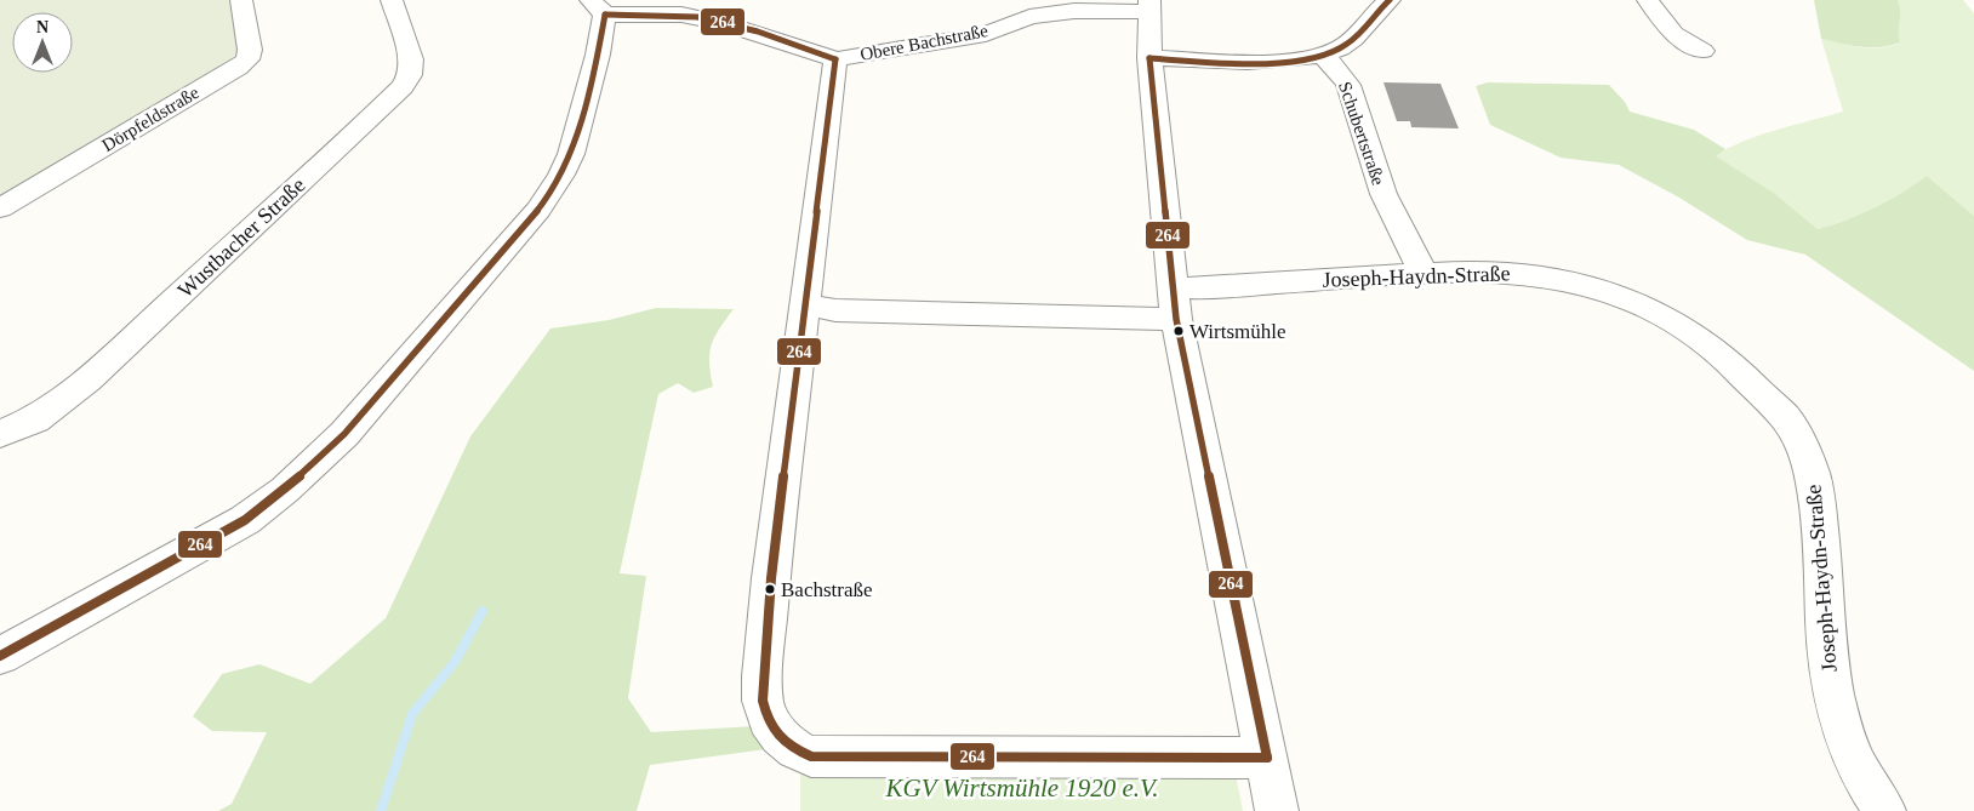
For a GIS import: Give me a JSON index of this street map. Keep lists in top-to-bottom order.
{
  "streets": {
    "street": [
      "Obere Bachstraße",
      "Dörpfeldstraße",
      "Schubertstraße",
      "Wustbacher Straße",
      "Joseph-Haydn-Straße"
    ]
  },
  "crossings": [
    ["Schubertstraße", "Joseph-Haydn-Straße"]
  ],
  "parks": ["KGV Wirtsmühle 1920 e.V."],
  "places": ["Wirtsmühle", "Bachstraße"],
  "lines": ["transit line 264"],
  "north": "top"
}
